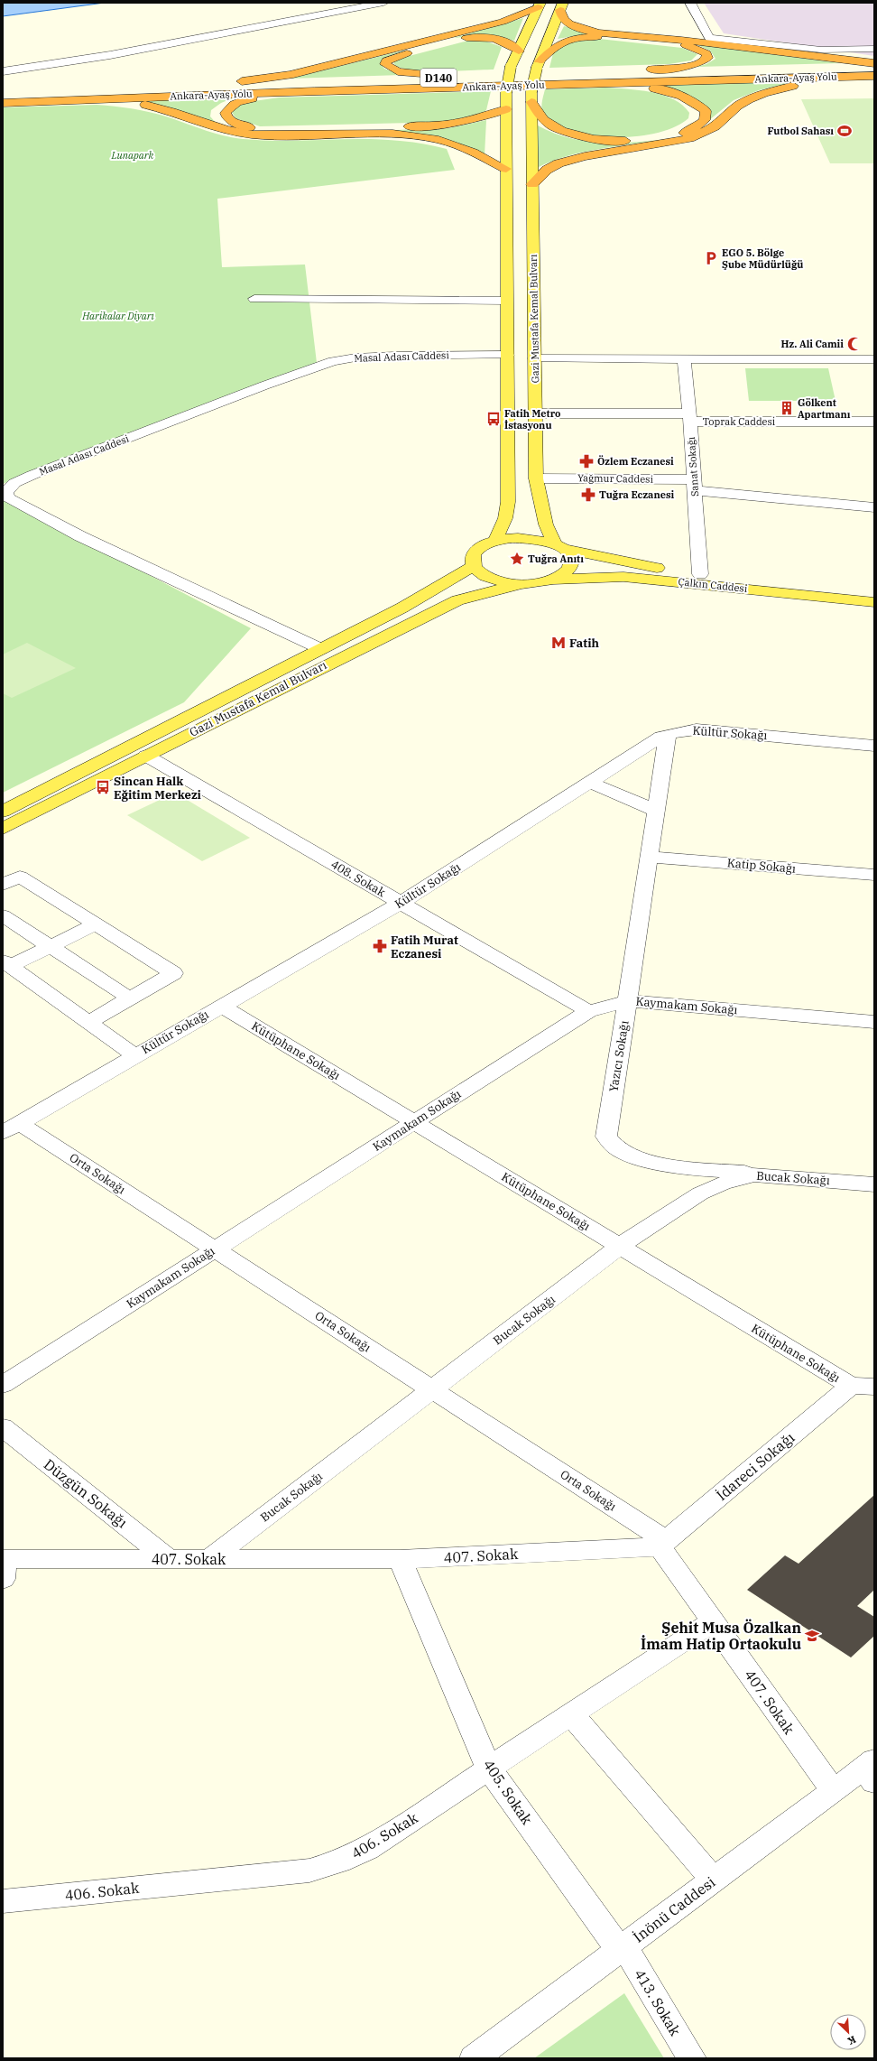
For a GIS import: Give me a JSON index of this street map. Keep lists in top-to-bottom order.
{
  "streets": {
    "highway": ["D140", "Ankara-Ayaş Yolu"],
    "main road": ["Gazi Mustafa Kemal Bulvarı", "Çalkın Caddesi"],
    "street": [
      "Masal Adası Caddesi",
      "Toprak Caddesi",
      "Sanat Sokağı",
      "Yağmur Caddesi",
      "Kültür Sokağı",
      "Katip Sokağı",
      "408. Sokak",
      "Kaymakam Sokağı",
      "Kütüphane Sokağı",
      "Yazıcı Sokağı",
      "Orta Sokağı",
      "Bucak Sokağı",
      "İdareci Sokağı",
      "Düzgün Sokağı",
      "407. Sokak",
      "405. Sokak",
      "406. Sokak",
      "İnönü Caddesi",
      "413. Sokak"
    ]
  },
  "crossings": [
    ["Gazi Mustafa Kemal Bulvarı", "Masal Adası Caddesi"],
    ["Gazi Mustafa Kemal Bulvarı", "Toprak Caddesi"],
    ["Gazi Mustafa Kemal Bulvarı", "Yağmur Caddesi"],
    ["Gazi Mustafa Kemal Bulvarı", "Çalkın Caddesi"],
    ["Gazi Mustafa Kemal Bulvarı", "408. Sokak"],
    ["Toprak Caddesi", "Sanat Sokağı"],
    ["Sanat Sokağı", "Yağmur Caddesi"],
    ["Sanat Sokağı", "Çalkın Caddesi"],
    ["Kültür Sokağı", "408. Sokak"],
    ["Kültür Sokağı", "Kütüphane Sokağı"],
    ["Kültür Sokağı", "Yazıcı Sokağı"],
    ["Kültür Sokağı", "Orta Sokağı"],
    ["Katip Sokağı", "Yazıcı Sokağı"],
    ["408. Sokak", "Kaymakam Sokağı"],
    ["Kaymakam Sokağı", "Kütüphane Sokağı"],
    ["Kaymakam Sokağı", "Yazıcı Sokağı"],
    ["Kaymakam Sokağı", "Orta Sokağı"],
    ["Kütüphane Sokağı", "Bucak Sokağı"],
    ["Kütüphane Sokağı", "İdareci Sokağı"],
    ["Yazıcı Sokağı", "Bucak Sokağı"],
    ["Orta Sokağı", "Bucak Sokağı"],
    ["Orta Sokağı", "İdareci Sokağı"],
    ["Orta Sokağı", "407. Sokak"],
    ["Bucak Sokağı", "407. Sokak"],
    ["İdareci Sokağı", "407. Sokak"],
    ["Düzgün Sokağı", "407. Sokak"],
    ["407. Sokak", "405. Sokak"],
    ["407. Sokak", "406. Sokak"],
    ["407. Sokak", "İnönü Caddesi"],
    ["405. Sokak", "406. Sokak"],
    ["405. Sokak", "İnönü Caddesi"],
    ["405. Sokak", "413. Sokak"],
    ["İnönü Caddesi", "413. Sokak"]
  ],
  "parks": ["Lunapark", "Harikalar Diyarı"],
  "places": {
    "sports": ["Futbol Sahası"],
    "parking": ["EGO 5. Bölge Şube Müdürlüğü"],
    "mosque": ["Hz. Ali Camii"],
    "building": ["Gölkent Apartmanı"],
    "bus stop": ["Fatih Metro İstasyonu", "Sincan Halk Eğitim Merkezi"],
    "pharmacy": ["Özlem Eczanesi", "Tuğra Eczanesi", "Fatih Murat Eczanesi"],
    "place": ["Tuğra Anıtı"],
    "metro station": ["Fatih"],
    "school or university": ["Şehit Musa Özalkan İmam Hatip Ortaokulu"]
  },
  "north": "bottom right"
}
